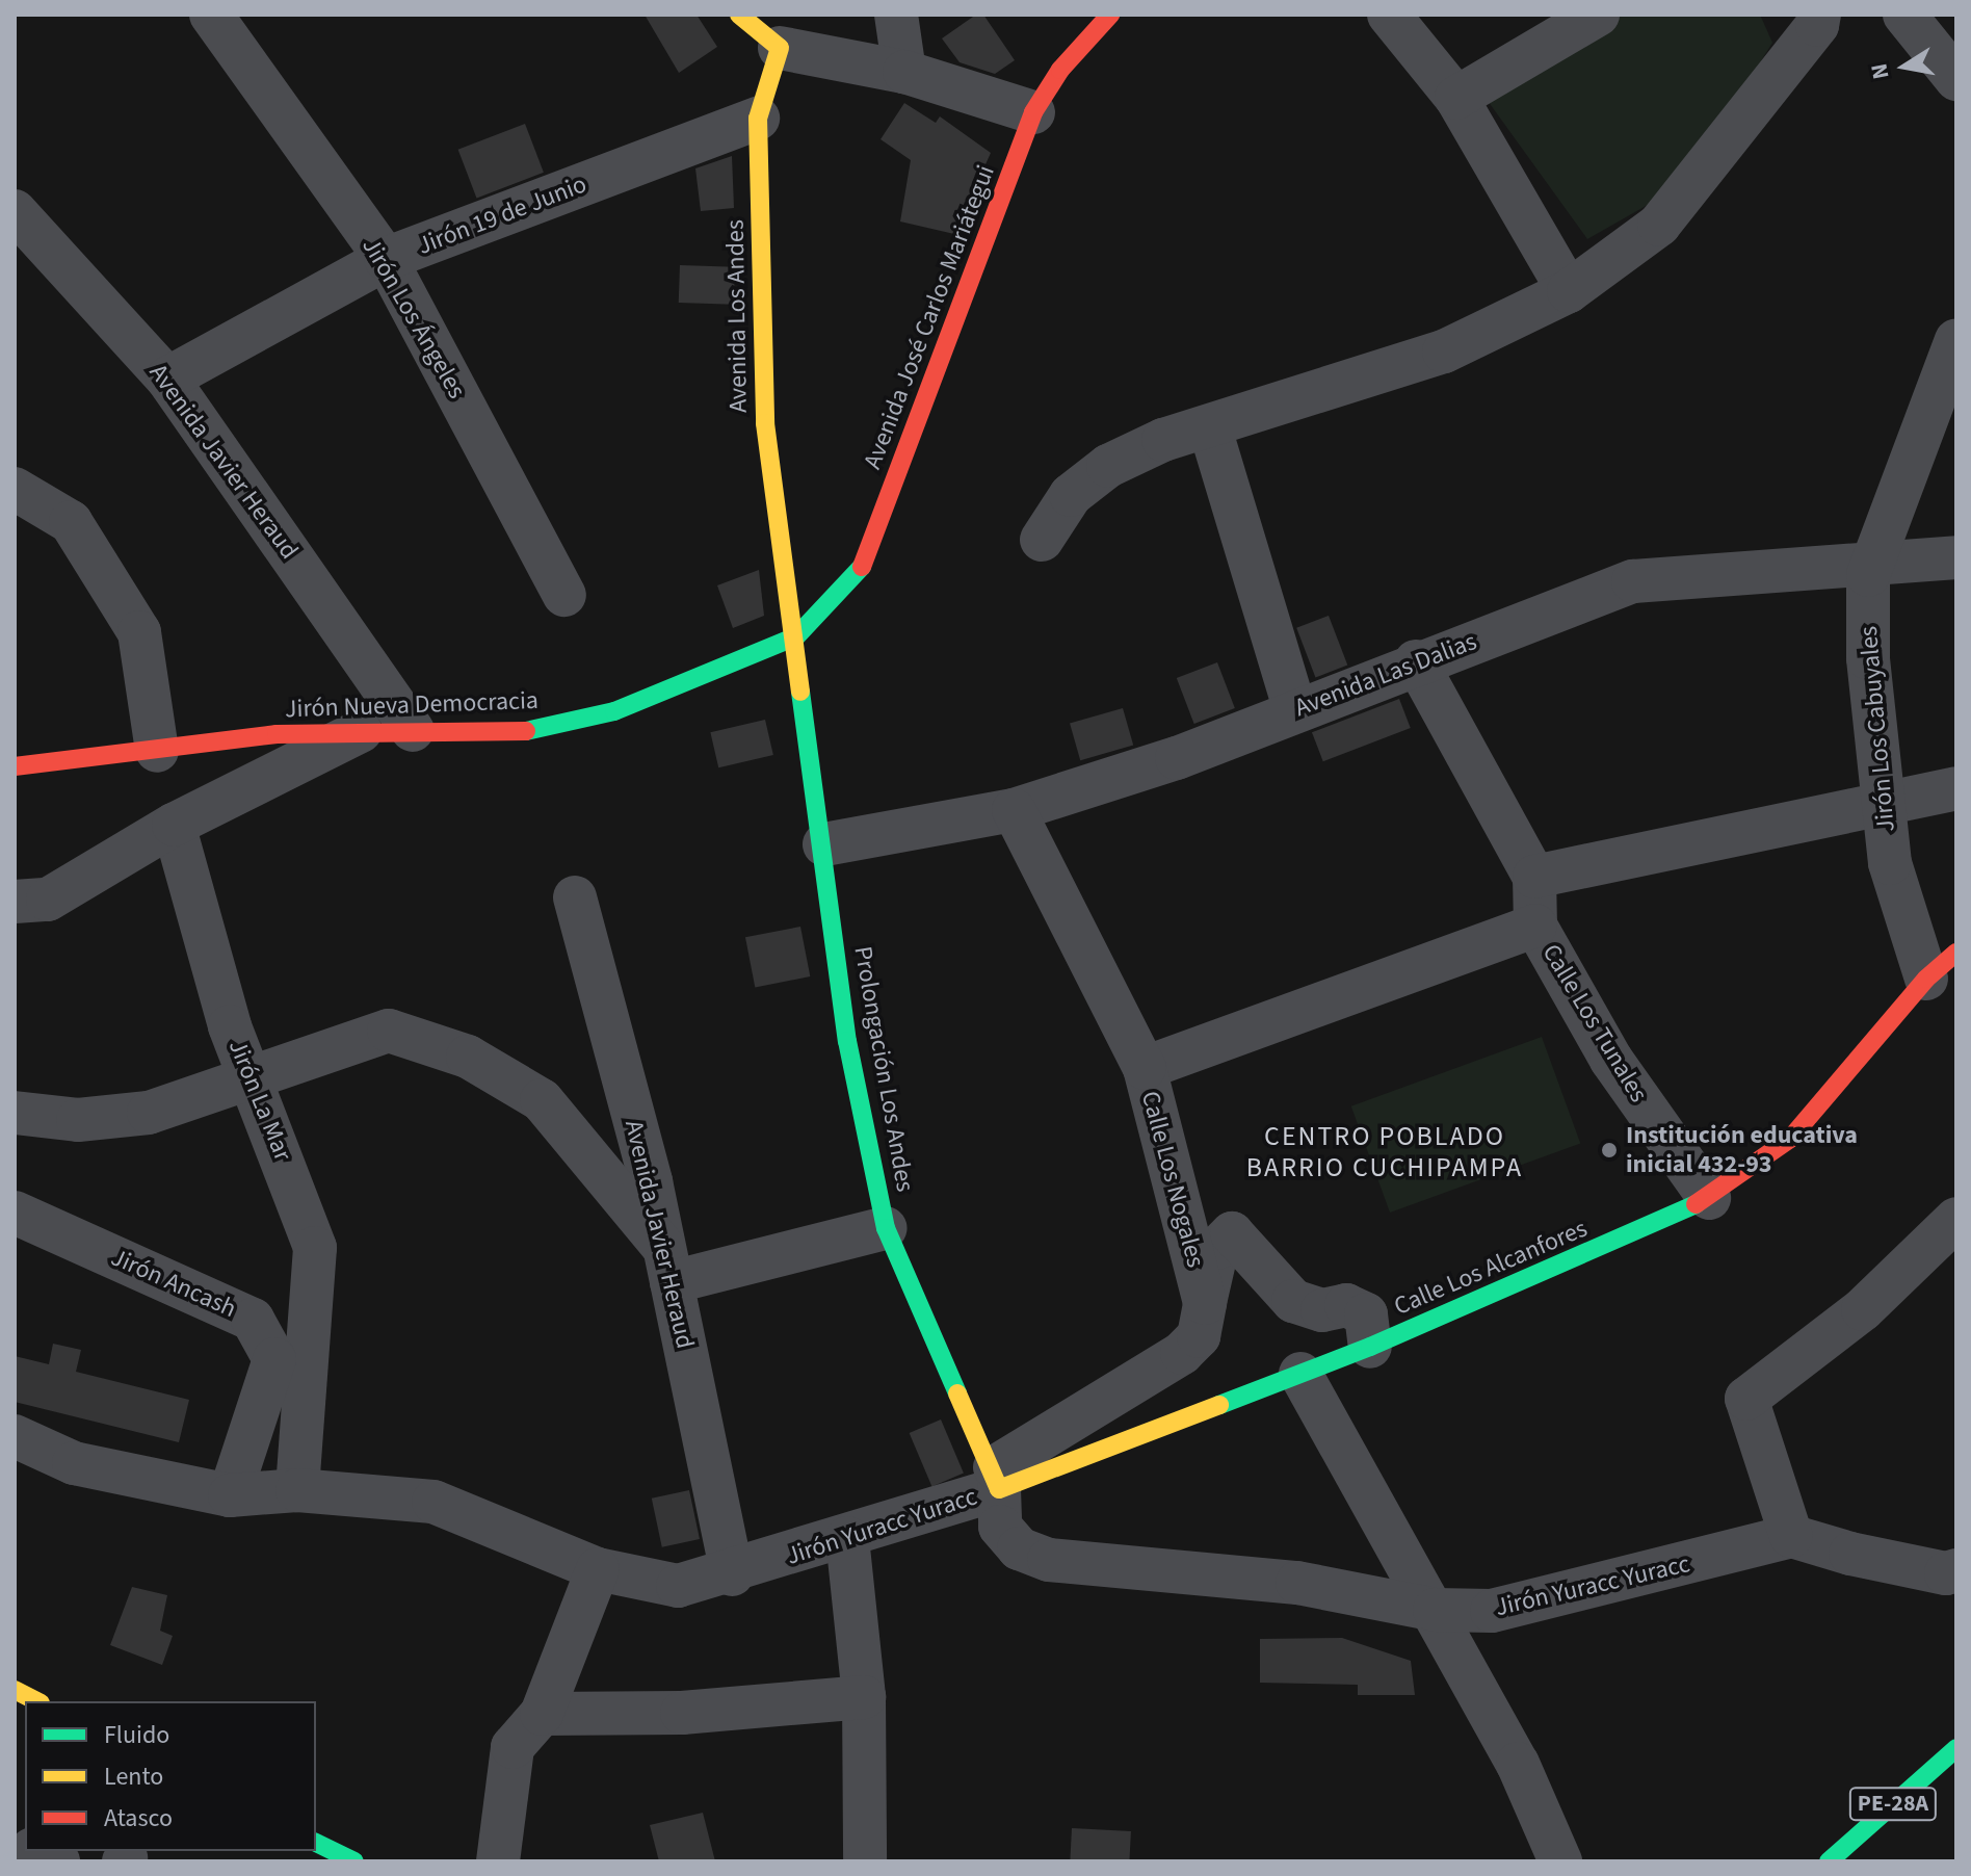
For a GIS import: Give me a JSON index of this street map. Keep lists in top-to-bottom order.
{
  "streets": {
    "main road": [
      "Avenida Los Andes",
      "Avenida José Carlos Mariátegui",
      "Jirón Nueva Democracia",
      "Prolongación Los Andes",
      "Calle Los Alcanfores",
      "PE-28A"
    ],
    "street": [
      "Jirón 19 de Junio",
      "Jirón Los Ángeles",
      "Avenida Javier Heraud",
      "Avenida Las Dalias",
      "Jirón Los Cabuyales",
      "Calle Los Tunales",
      "Jirón La Mar",
      "Calle Los Nogales",
      "Jirón Ancash",
      "Jirón Yuracc Yuracc"
    ]
  },
  "crossings": [
    ["Jirón 19 de Junio", "Avenida Los Andes"],
    ["Jirón 19 de Junio", "Jirón Los Ángeles"],
    ["Jirón 19 de Junio", "Avenida Javier Heraud"],
    ["Avenida Los Andes", "Avenida José Carlos Mariátegui"],
    ["Avenida Los Andes", "Jirón Nueva Democracia"],
    ["Avenida Los Andes", "Prolongación Los Andes"],
    ["Avenida José Carlos Mariátegui", "Jirón Nueva Democracia"],
    ["Avenida José Carlos Mariátegui", "Prolongación Los Andes"],
    ["Avenida Javier Heraud", "Jirón Nueva Democracia"],
    ["Avenida Javier Heraud", "Jirón Yuracc Yuracc"],
    ["Avenida Las Dalias", "Jirón Los Cabuyales"],
    ["Avenida Las Dalias", "Calle Los Tunales"],
    ["Avenida Las Dalias", "Prolongación Los Andes"],
    ["Avenida Las Dalias", "Calle Los Nogales"],
    ["Jirón Nueva Democracia", "Prolongación Los Andes"],
    ["Jirón Los Cabuyales", "Calle Los Alcanfores"],
    ["Calle Los Tunales", "Calle Los Alcanfores"],
    ["Prolongación Los Andes", "Calle Los Nogales"],
    ["Prolongación Los Andes", "Calle Los Alcanfores"],
    ["Prolongación Los Andes", "Jirón Yuracc Yuracc"],
    ["Jirón La Mar", "Jirón Yuracc Yuracc"],
    ["Calle Los Nogales", "Calle Los Alcanfores"],
    ["Calle Los Nogales", "Jirón Yuracc Yuracc"],
    ["Calle Los Alcanfores", "Jirón Yuracc Yuracc"],
    ["Jirón Ancash", "Jirón Yuracc Yuracc"]
  ],
  "districts": ["CENTRO POBLADO BARRIO CUCHIPAMPA"],
  "places": ["Institución educativa inicial 432-93"],
  "legend": ["Fluido", "Lento", "Atasco"],
  "north": "left"
}
